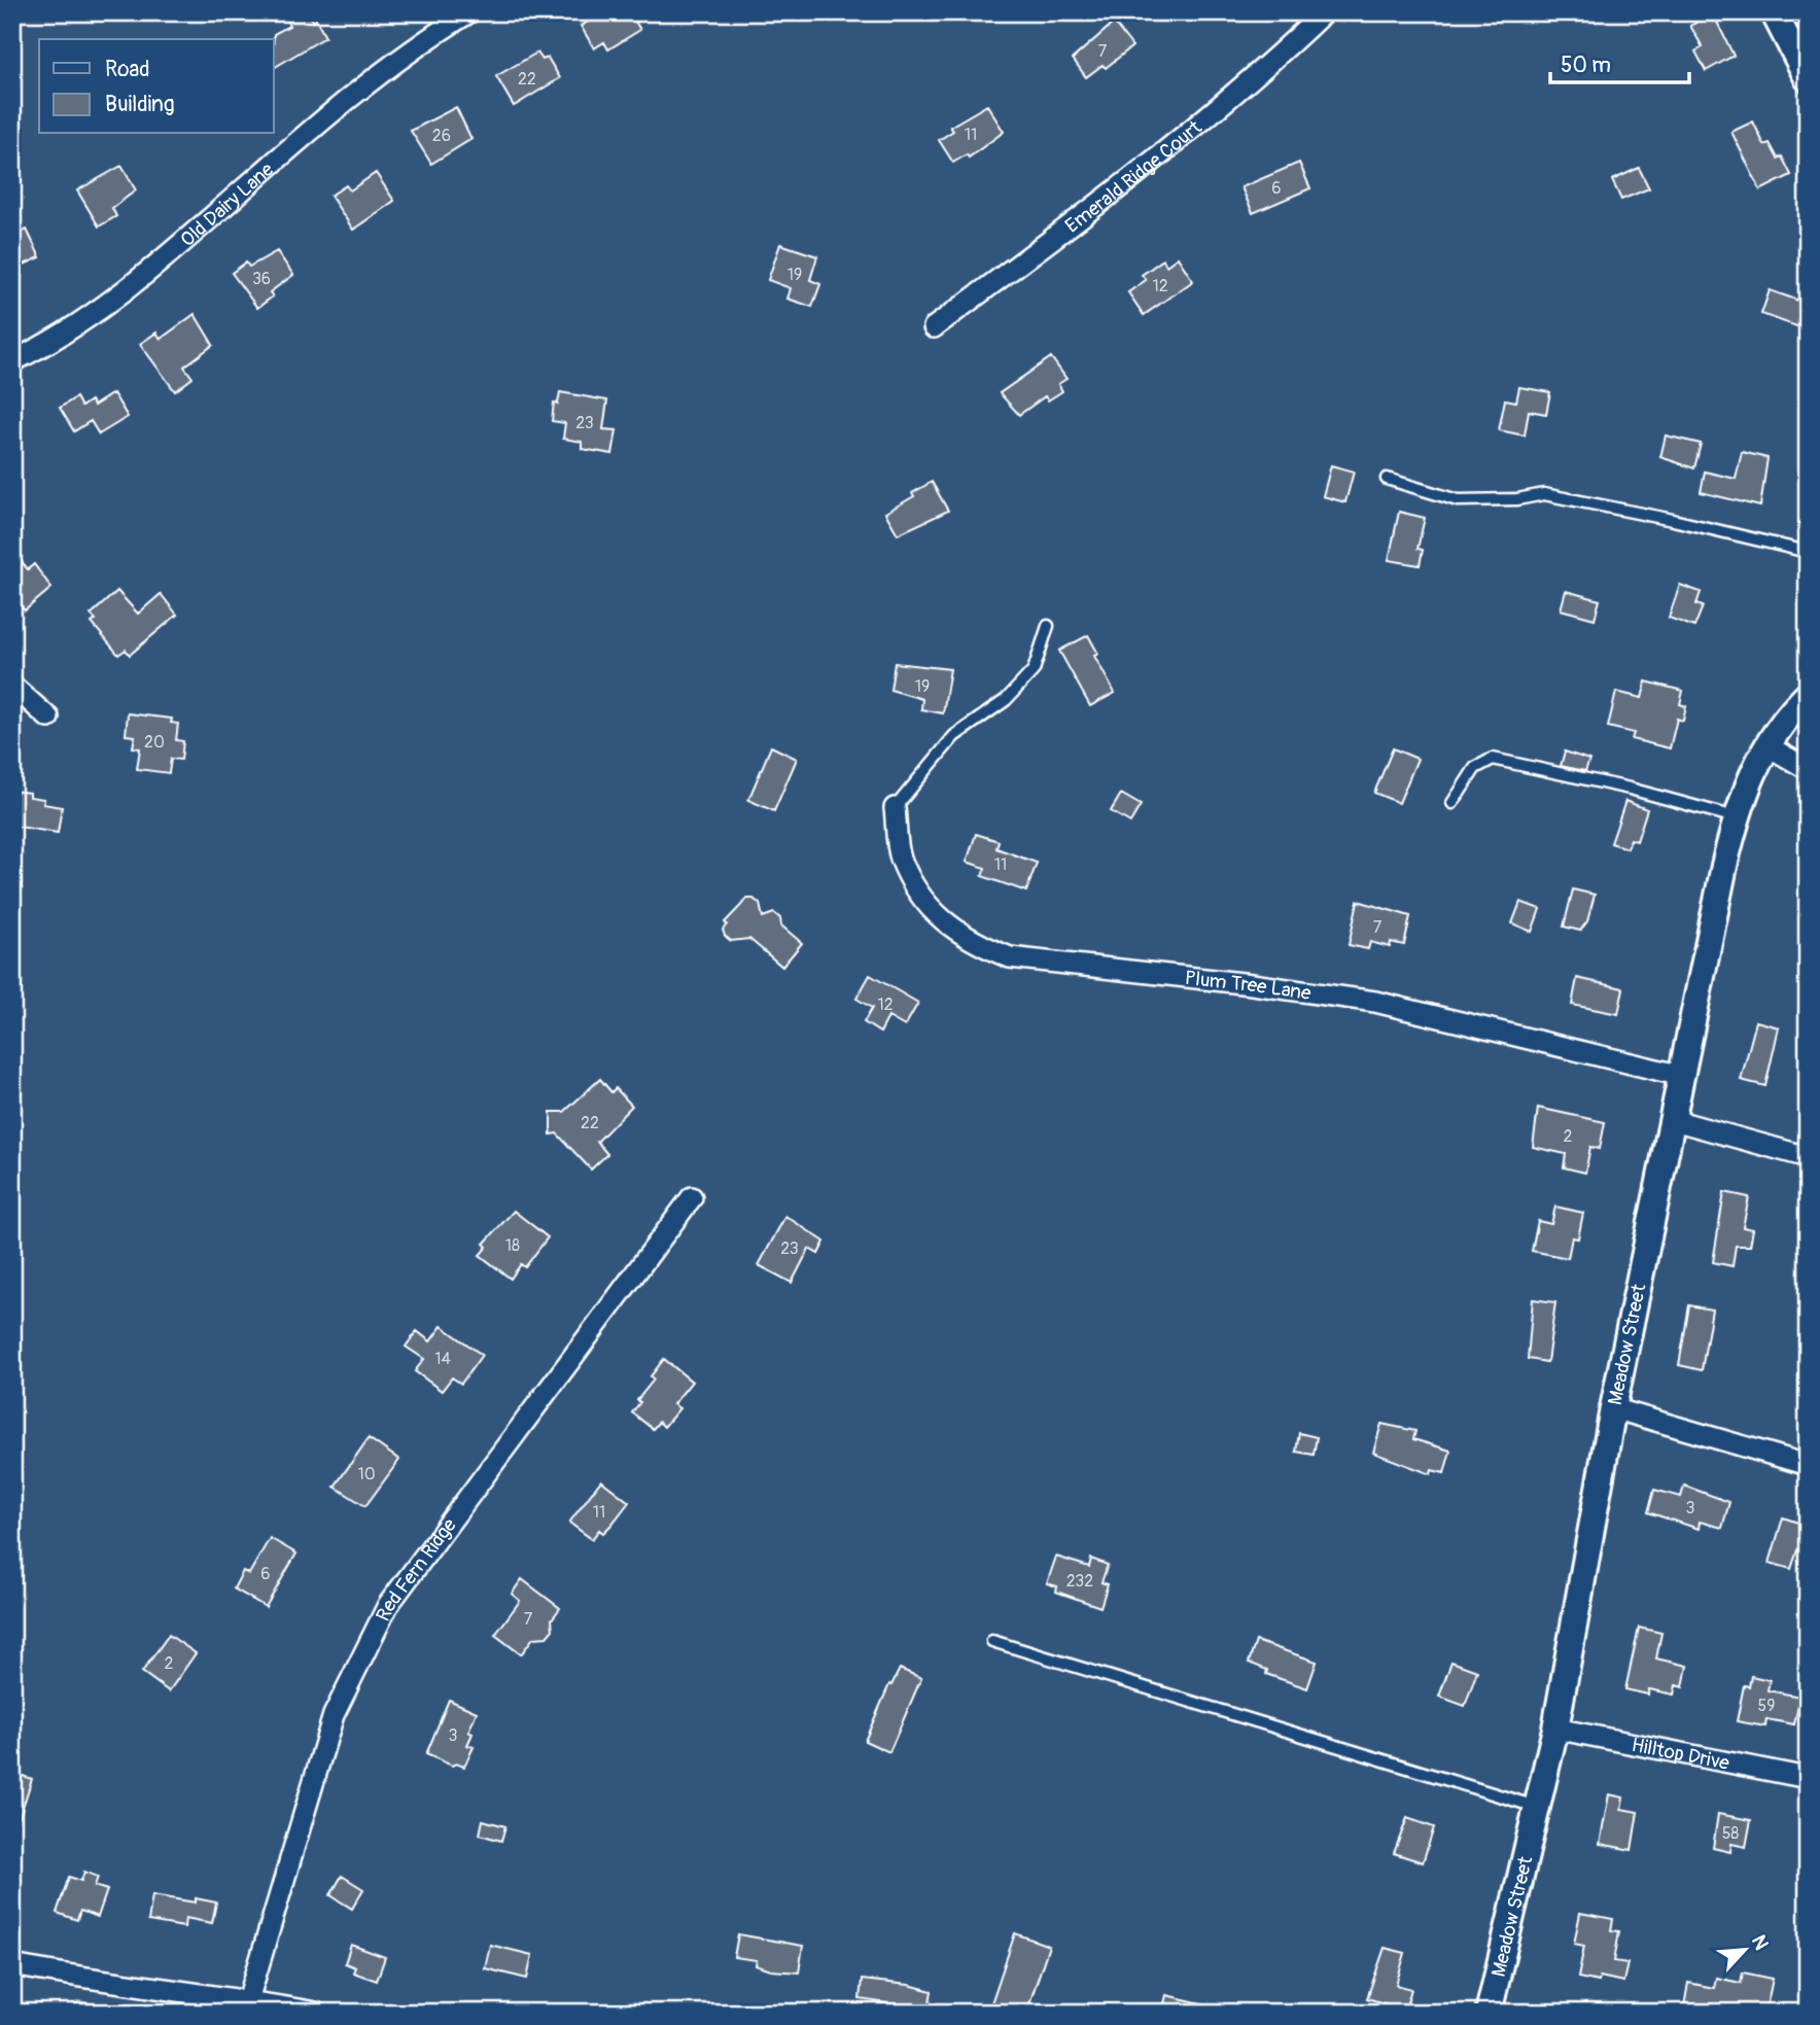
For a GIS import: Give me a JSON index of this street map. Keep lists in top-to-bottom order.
{
  "streets": {
    "street": [
      "Emerald Ridge Court",
      "Old Dairy Lane",
      "Plum Tree Lane",
      "Meadow Street",
      "Red Fern Ridge",
      "Hilltop Drive"
    ]
  },
  "crossings": [
    ["Plum Tree Lane", "Meadow Street"],
    ["Meadow Street", "Hilltop Drive"]
  ],
  "house_numbers": [
    "7",
    "22",
    "11",
    "26",
    "6",
    "19",
    "36",
    "12",
    "23",
    "19",
    "20",
    "11",
    "7",
    "12",
    "22",
    "2",
    "18",
    "23",
    "14",
    "10",
    "3",
    "11",
    "6",
    "232",
    "7",
    "2",
    "59",
    "3",
    "58"
  ],
  "legend": ["Road", "Building"],
  "scale_bar": "50 m",
  "north": "top right"
}
